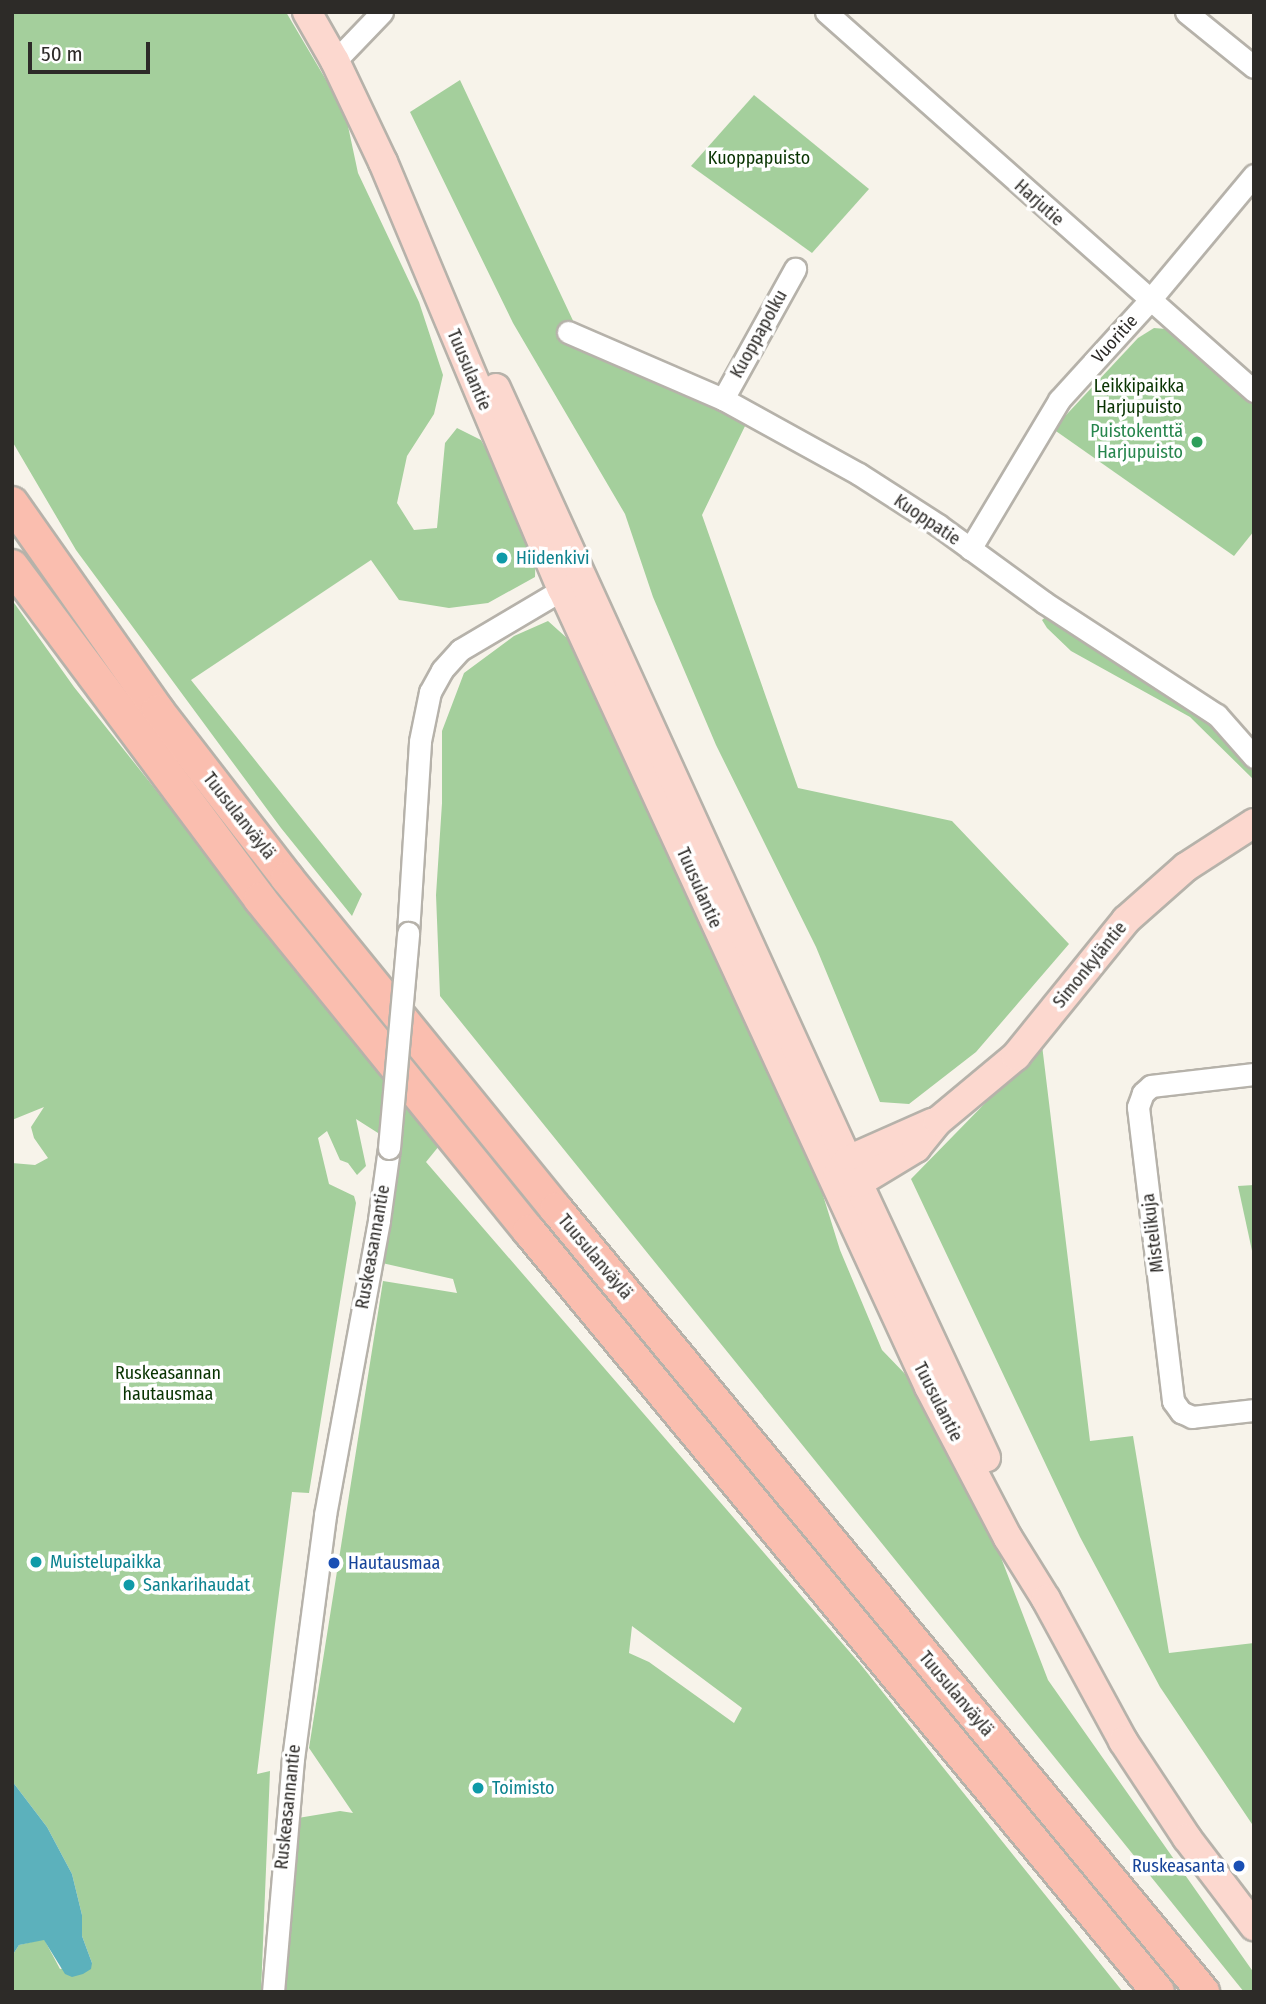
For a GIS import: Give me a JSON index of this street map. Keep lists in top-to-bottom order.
{
  "streets": {
    "highway": ["Tuusulanväylä"],
    "main road": ["Tuusulantie", "Simonkyläntie"],
    "street": [
      "Harjutie",
      "Kuoppapolku",
      "Vuoritie",
      "Kuoppatie",
      "Mistelikuja",
      "Ruskeasannantie"
    ]
  },
  "crossings": [
    ["Harjutie", "Vuoritie"],
    ["Kuoppapolku", "Kuoppatie"],
    ["Vuoritie", "Kuoppatie"],
    ["Tuusulantie", "Simonkyläntie"],
    ["Tuusulantie", "Ruskeasannantie"]
  ],
  "parks": ["Kuoppapuisto", "Leikkipaikka Harjupuisto", "Ruskeasannan hautausmaa"],
  "places": [
    "Puistokenttä Harjupuisto",
    "Hiidenkivi",
    "Muistelupaikka",
    "Hautausmaa",
    "Sankarihaudat",
    "Toimisto",
    "Ruskeasanta"
  ],
  "scale_bar": "50 m"
}
